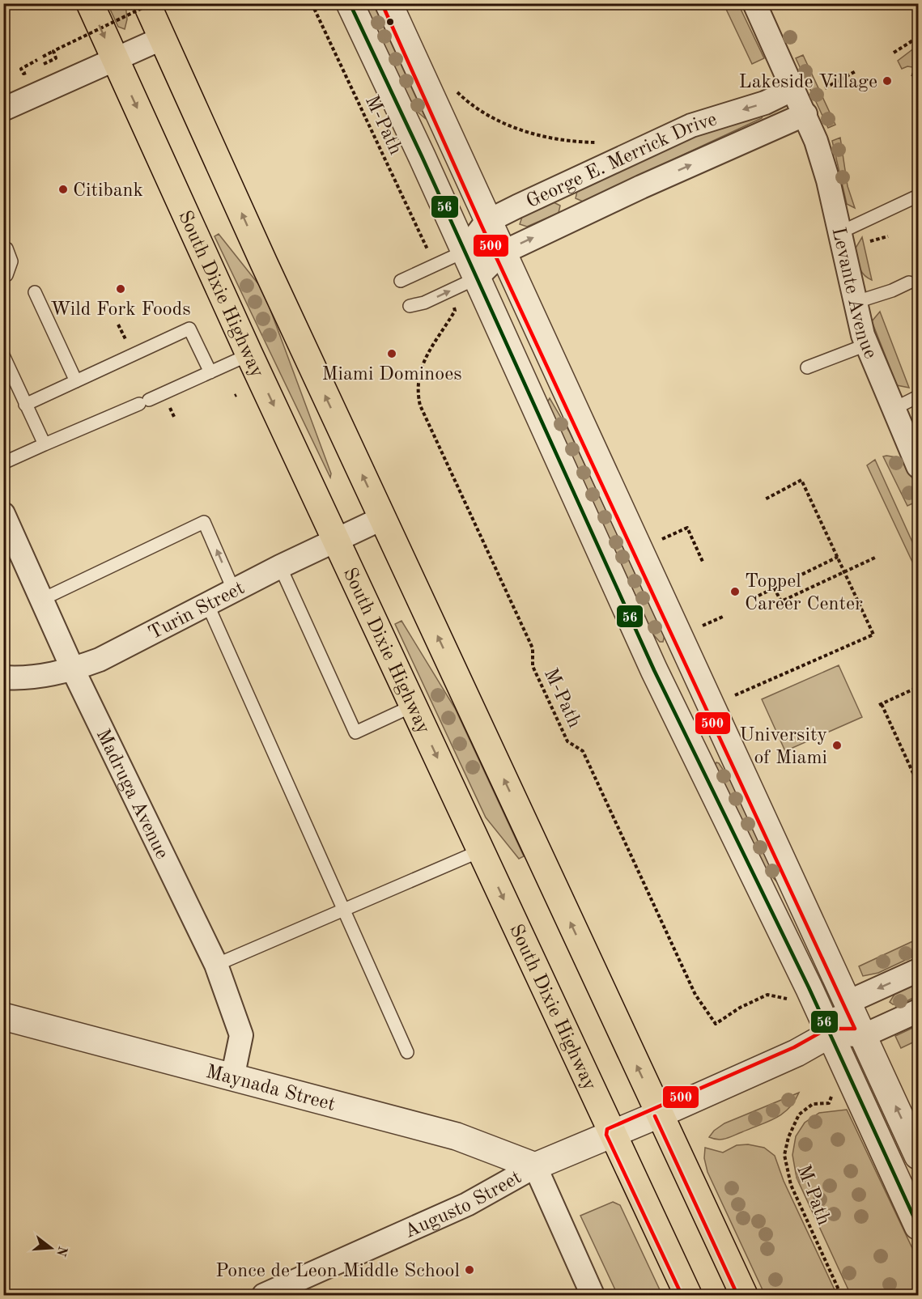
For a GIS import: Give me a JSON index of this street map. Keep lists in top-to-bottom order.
{
  "streets": {
    "highway": ["South Dixie Highway"],
    "street": [
      "George E. Merrick Drive",
      "Levante Avenue",
      "Turin Street",
      "Madruga Avenue",
      "Maynada Street",
      "Augusto Street"
    ],
    "path": ["M-Path"]
  },
  "crossings": [
    ["George E. Merrick Drive", "Levante Avenue"],
    ["South Dixie Highway", "Turin Street"],
    ["South Dixie Highway", "Augusto Street"],
    ["Turin Street", "Madruga Avenue"],
    ["Madruga Avenue", "Maynada Street"],
    ["Maynada Street", "Augusto Street"]
  ],
  "places": [
    "Lakeside Village",
    "Citibank",
    "Wild Fork Foods",
    "Miami Dominoes",
    "Toppel Career Center",
    "University of Miami",
    "Ponce de Leon Middle School"
  ],
  "lines": ["transit line 56", "transit line 500"],
  "north": "right"
}
